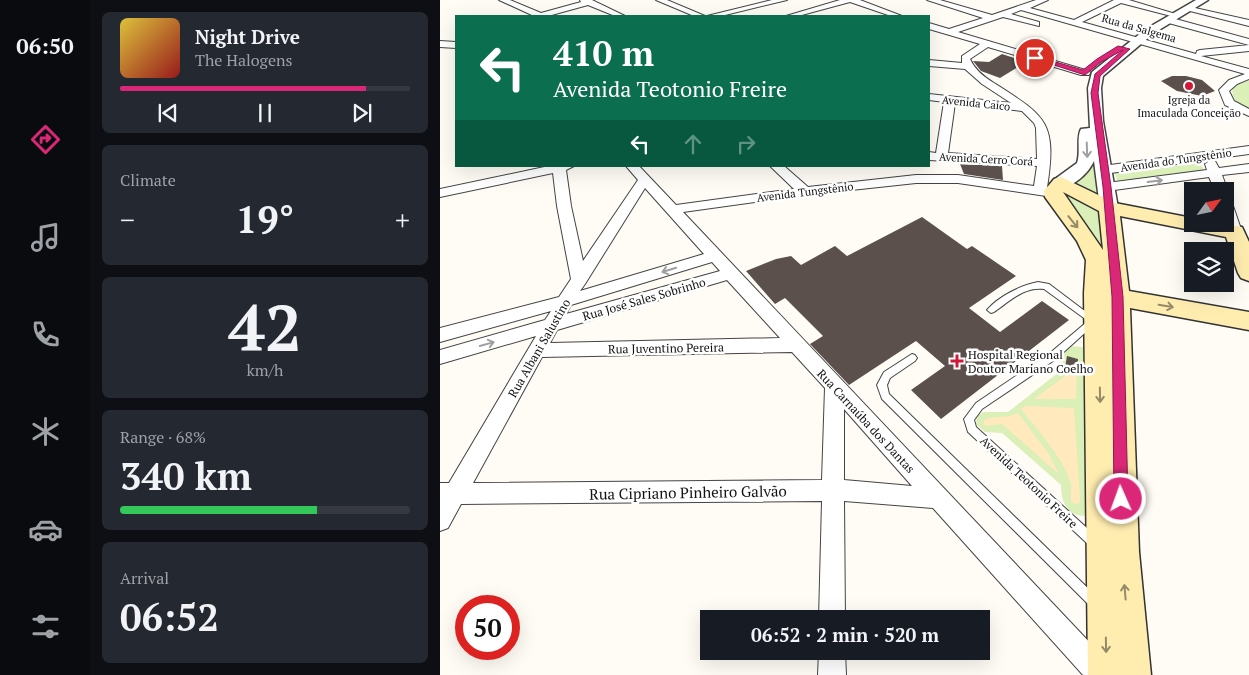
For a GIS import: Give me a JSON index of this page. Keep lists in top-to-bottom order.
{
  "streets": {
    "street": [
      "Rua da Salgema",
      "Avenida Caico",
      "Avenida Cerro Corá",
      "Avenida do Tungstênio",
      "Avenida Tungstênio",
      "Rua José Sales Sobrinho",
      "Rua Albani Salustino",
      "Rua Juventino Pereira",
      "Rua Carnaúba dos Dantas",
      "Rua Cipriano Pinheiro Galvão"
    ],
    "lane": ["Avenida Teotonio Freire"]
  },
  "crossings": [
    ["Avenida Cerro Corá", "Avenida Tungstênio"],
    ["Avenida Tungstênio", "Rua Carnaúba dos Dantas"],
    ["Rua José Sales Sobrinho", "Rua Albani Salustino"],
    ["Rua José Sales Sobrinho", "Rua Carnaúba dos Dantas"],
    ["Rua Albani Salustino", "Rua Juventino Pereira"],
    ["Rua Albani Salustino", "Rua Carnaúba dos Dantas"],
    ["Rua Albani Salustino", "Rua Cipriano Pinheiro Galvão"],
    ["Rua Juventino Pereira", "Rua Carnaúba dos Dantas"],
    ["Rua Carnaúba dos Dantas", "Rua Cipriano Pinheiro Galvão"]
  ],
  "places": {
    "other": ["Igreja da Imaculada Conceição"],
    "health": ["Hospital Regional Doutor Mariano Coelho"]
  },
  "north": "top right",
  "page": {
    "tabs": "06:50",
    "turn": ["410 m", "Avenida Teotonio Freire"],
    "song": ["Night Drive", "The Halogens"],
    "tile": [
      "Climate",
      ["42", "km/h"],
      ["Range · 68%", "340 km"],
      ["Arrival", "06:52"]
    ],
    "heat": ["−", "19°", "+"],
    "limit": "50",
    "trip": "06:52 · 2 min · 520 m"
  }
}
